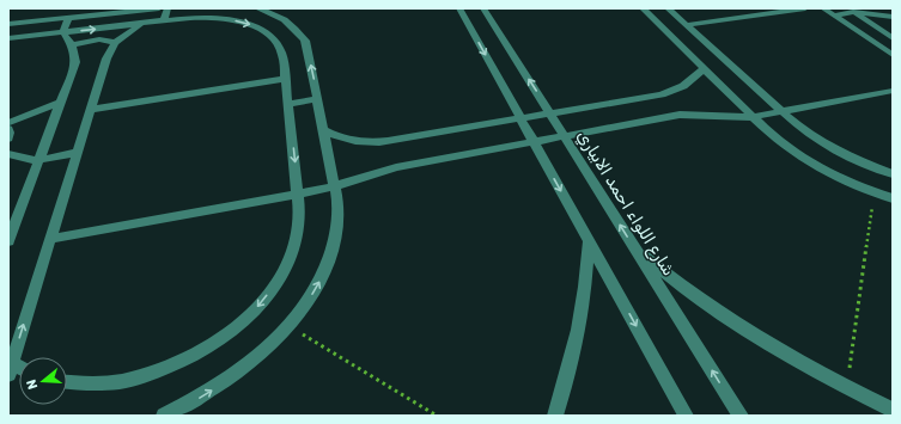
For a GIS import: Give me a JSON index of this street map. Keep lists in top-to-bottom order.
{
  "streets": {
    "street": ["شارع اللواء احمد الابياري"]
  },
  "north": "left"
}
